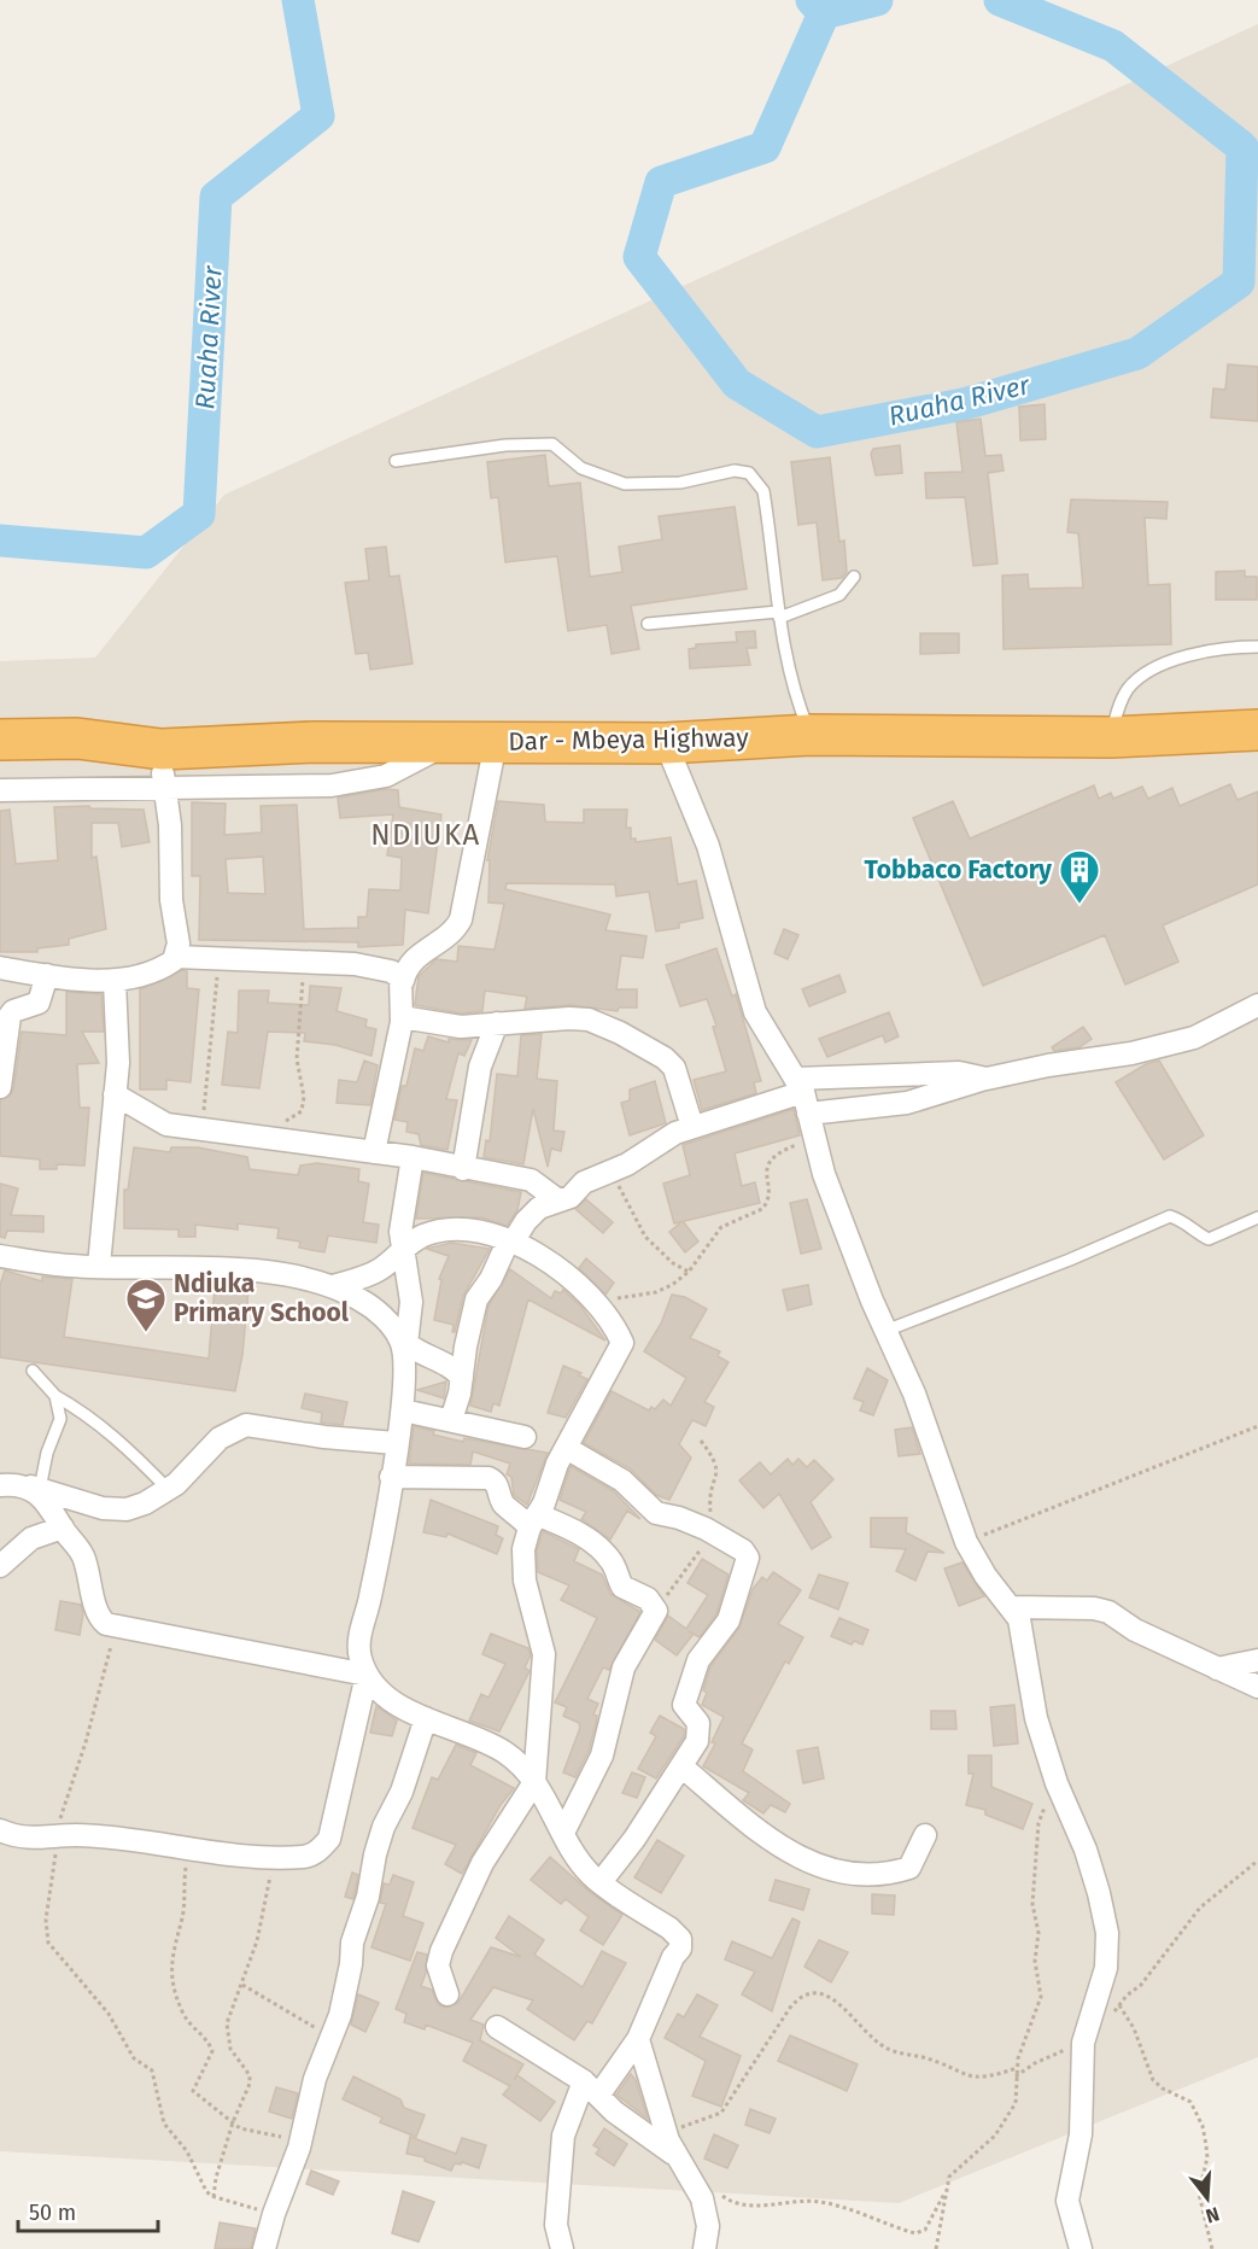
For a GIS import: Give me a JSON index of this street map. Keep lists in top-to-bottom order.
{
  "streets": {
    "highway": ["Dar - Mbeya Highway"]
  },
  "districts": ["NDIUKA"],
  "water": ["Ruaha River"],
  "places": {
    "building": ["Tobbaco Factory"],
    "school or university": ["Ndiuka Primary School"]
  },
  "scale_bar": "50 m",
  "north": "bottom"
}
